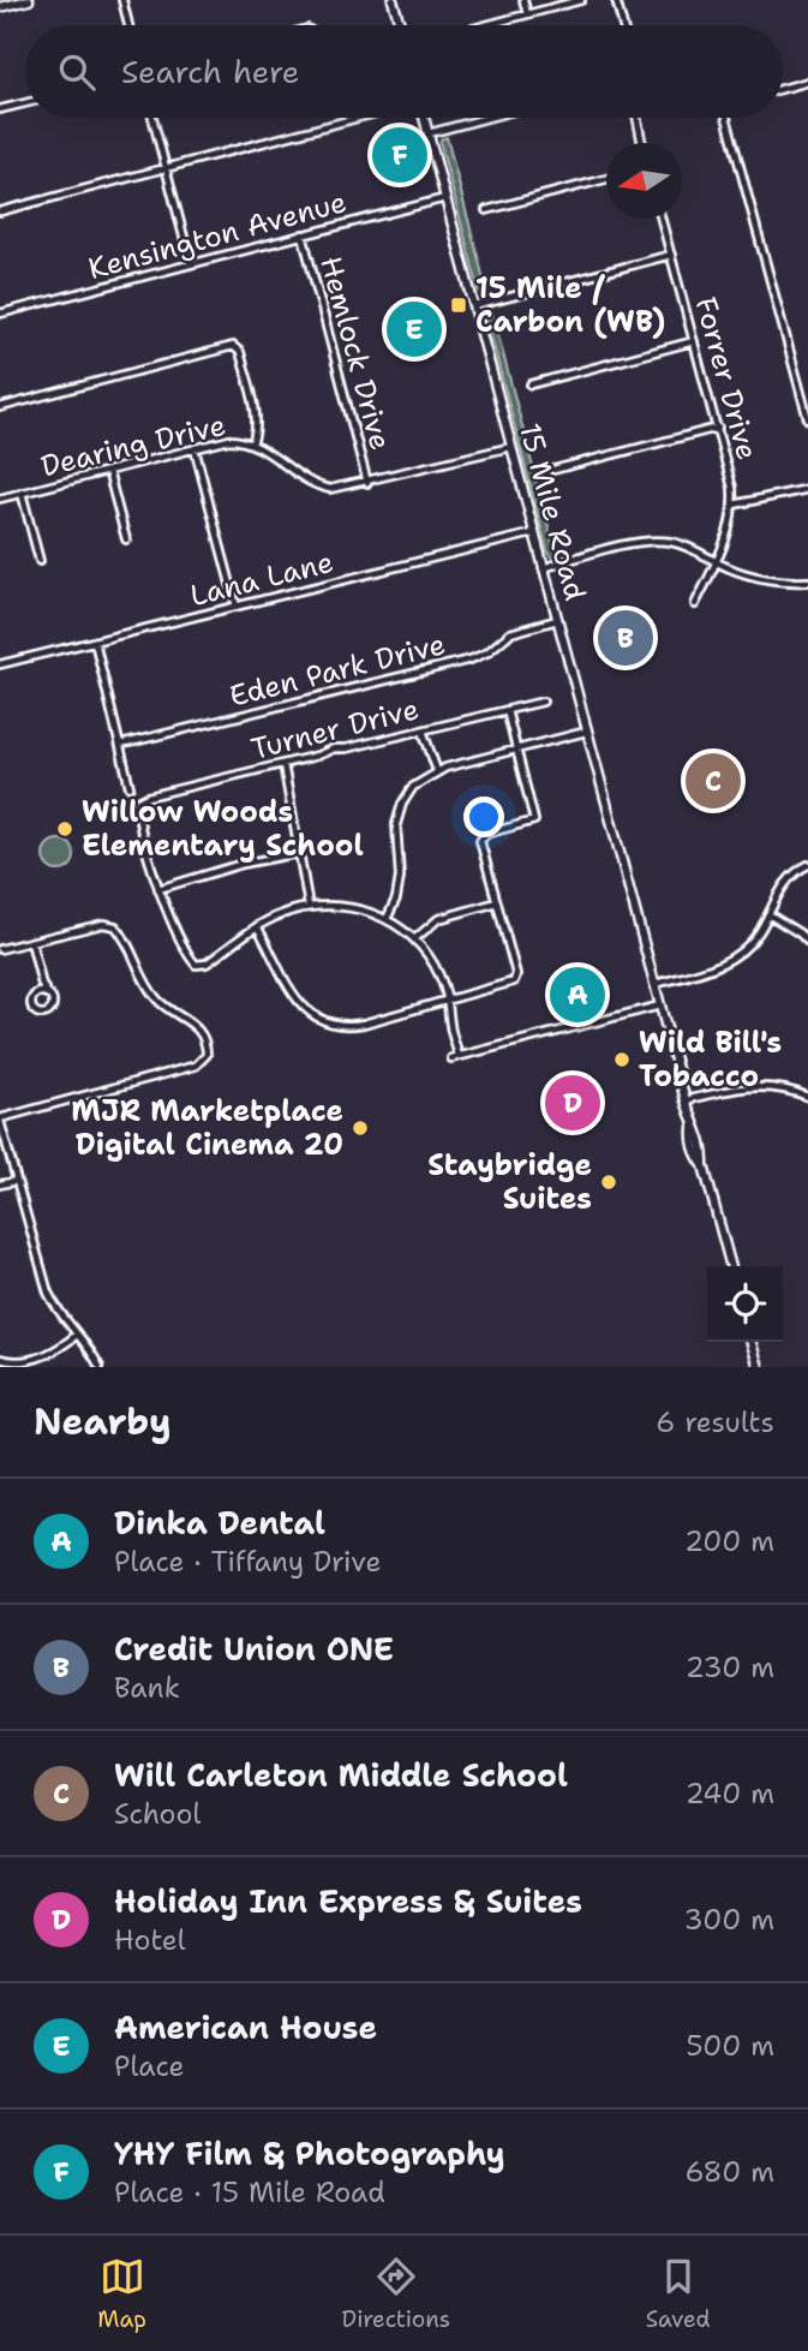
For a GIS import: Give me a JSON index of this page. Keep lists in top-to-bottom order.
{
  "streets": {
    "main road": ["15 Mile Road"],
    "street": [
      "Kensington Avenue",
      "Hemlock Drive",
      "Forrer Drive",
      "Dearing Drive",
      "Lana Lane",
      "Eden Park Drive",
      "Turner Drive"
    ]
  },
  "crossings": [
    ["Kensington Avenue", "Hemlock Drive"],
    ["Kensington Avenue", "15 Mile Road"],
    ["Hemlock Drive", "Dearing Drive"],
    ["Dearing Drive", "15 Mile Road"],
    ["15 Mile Road", "Lana Lane"],
    ["15 Mile Road", "Eden Park Drive"]
  ],
  "places": {
    "transit": ["15 Mile / Carbon (WB)"],
    "other": [
      "Willow Woods Elementary School",
      "Wild Bill's Tobacco",
      "MJR Marketplace Digital Cinema 20",
      "Staybridge Suites"
    ]
  },
  "north": "left",
  "page": {
    "search": "Search here",
    "pins": [
      "F",
      "E",
      "B",
      "C",
      "A",
      "D"
    ],
    "heading": ["Nearby", "6 results"],
    "list": [
      {
        "mark": "A",
        "name": "Dinka Dental",
        "note": "Place · Tiffany Drive",
        "value": "200 m"
      },
      {
        "mark": "B",
        "name": "Credit Union ONE",
        "note": "Bank",
        "value": "230 m"
      },
      {
        "mark": "C",
        "name": "Will Carleton Middle School",
        "note": "School",
        "value": "240 m"
      },
      {
        "mark": "D",
        "name": "Holiday Inn Express & Suites",
        "note": "Hotel",
        "value": "300 m"
      },
      {
        "mark": "E",
        "name": "American House",
        "note": "Place",
        "value": "500 m"
      },
      {
        "mark": "F",
        "name": "YHY Film & Photography",
        "note": "Place · 15 Mile Road",
        "value": "680 m"
      }
    ],
    "nav": ["Map", "Directions", "Saved"]
  }
}
